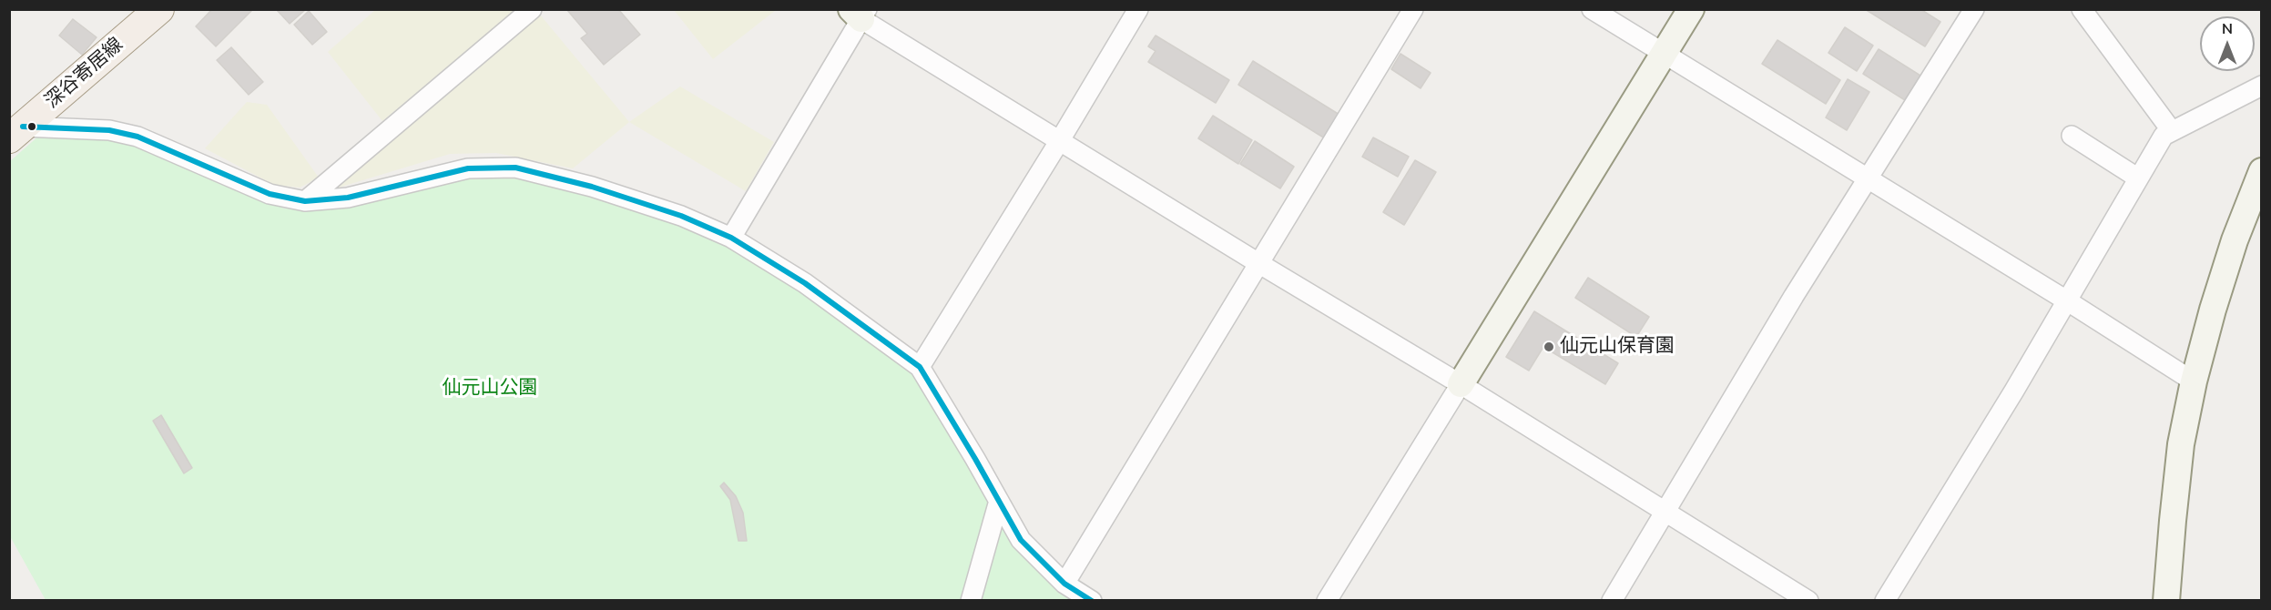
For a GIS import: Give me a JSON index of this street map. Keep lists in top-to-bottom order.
{
  "streets": {
    "main road": ["深谷寄居線"]
  },
  "parks": ["仙元山公園"],
  "places": ["仙元山保育園"],
  "north": "top"
}
